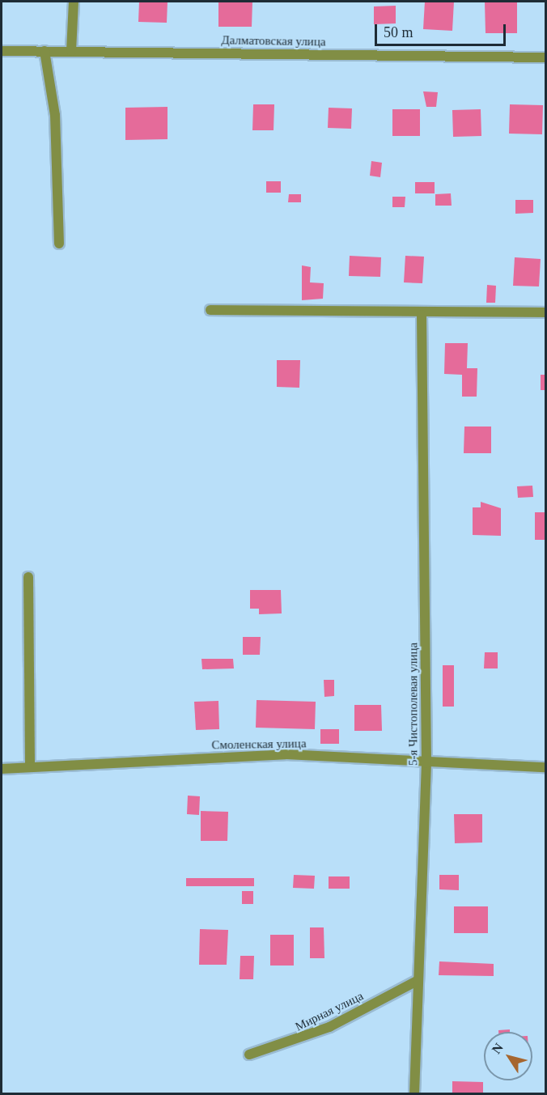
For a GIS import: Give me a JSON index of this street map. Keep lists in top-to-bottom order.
{
  "streets": {
    "street": [
      "Далматовская улица",
      "5-я Чистополевая улица",
      "Смоленская улица",
      "Мирная улица"
    ]
  },
  "crossings": [
    ["5-я Чистополевая улица", "Смоленская улица"],
    ["5-я Чистополевая улица", "Мирная улица"]
  ],
  "scale_bar": "50 m",
  "north": "top left"
}
